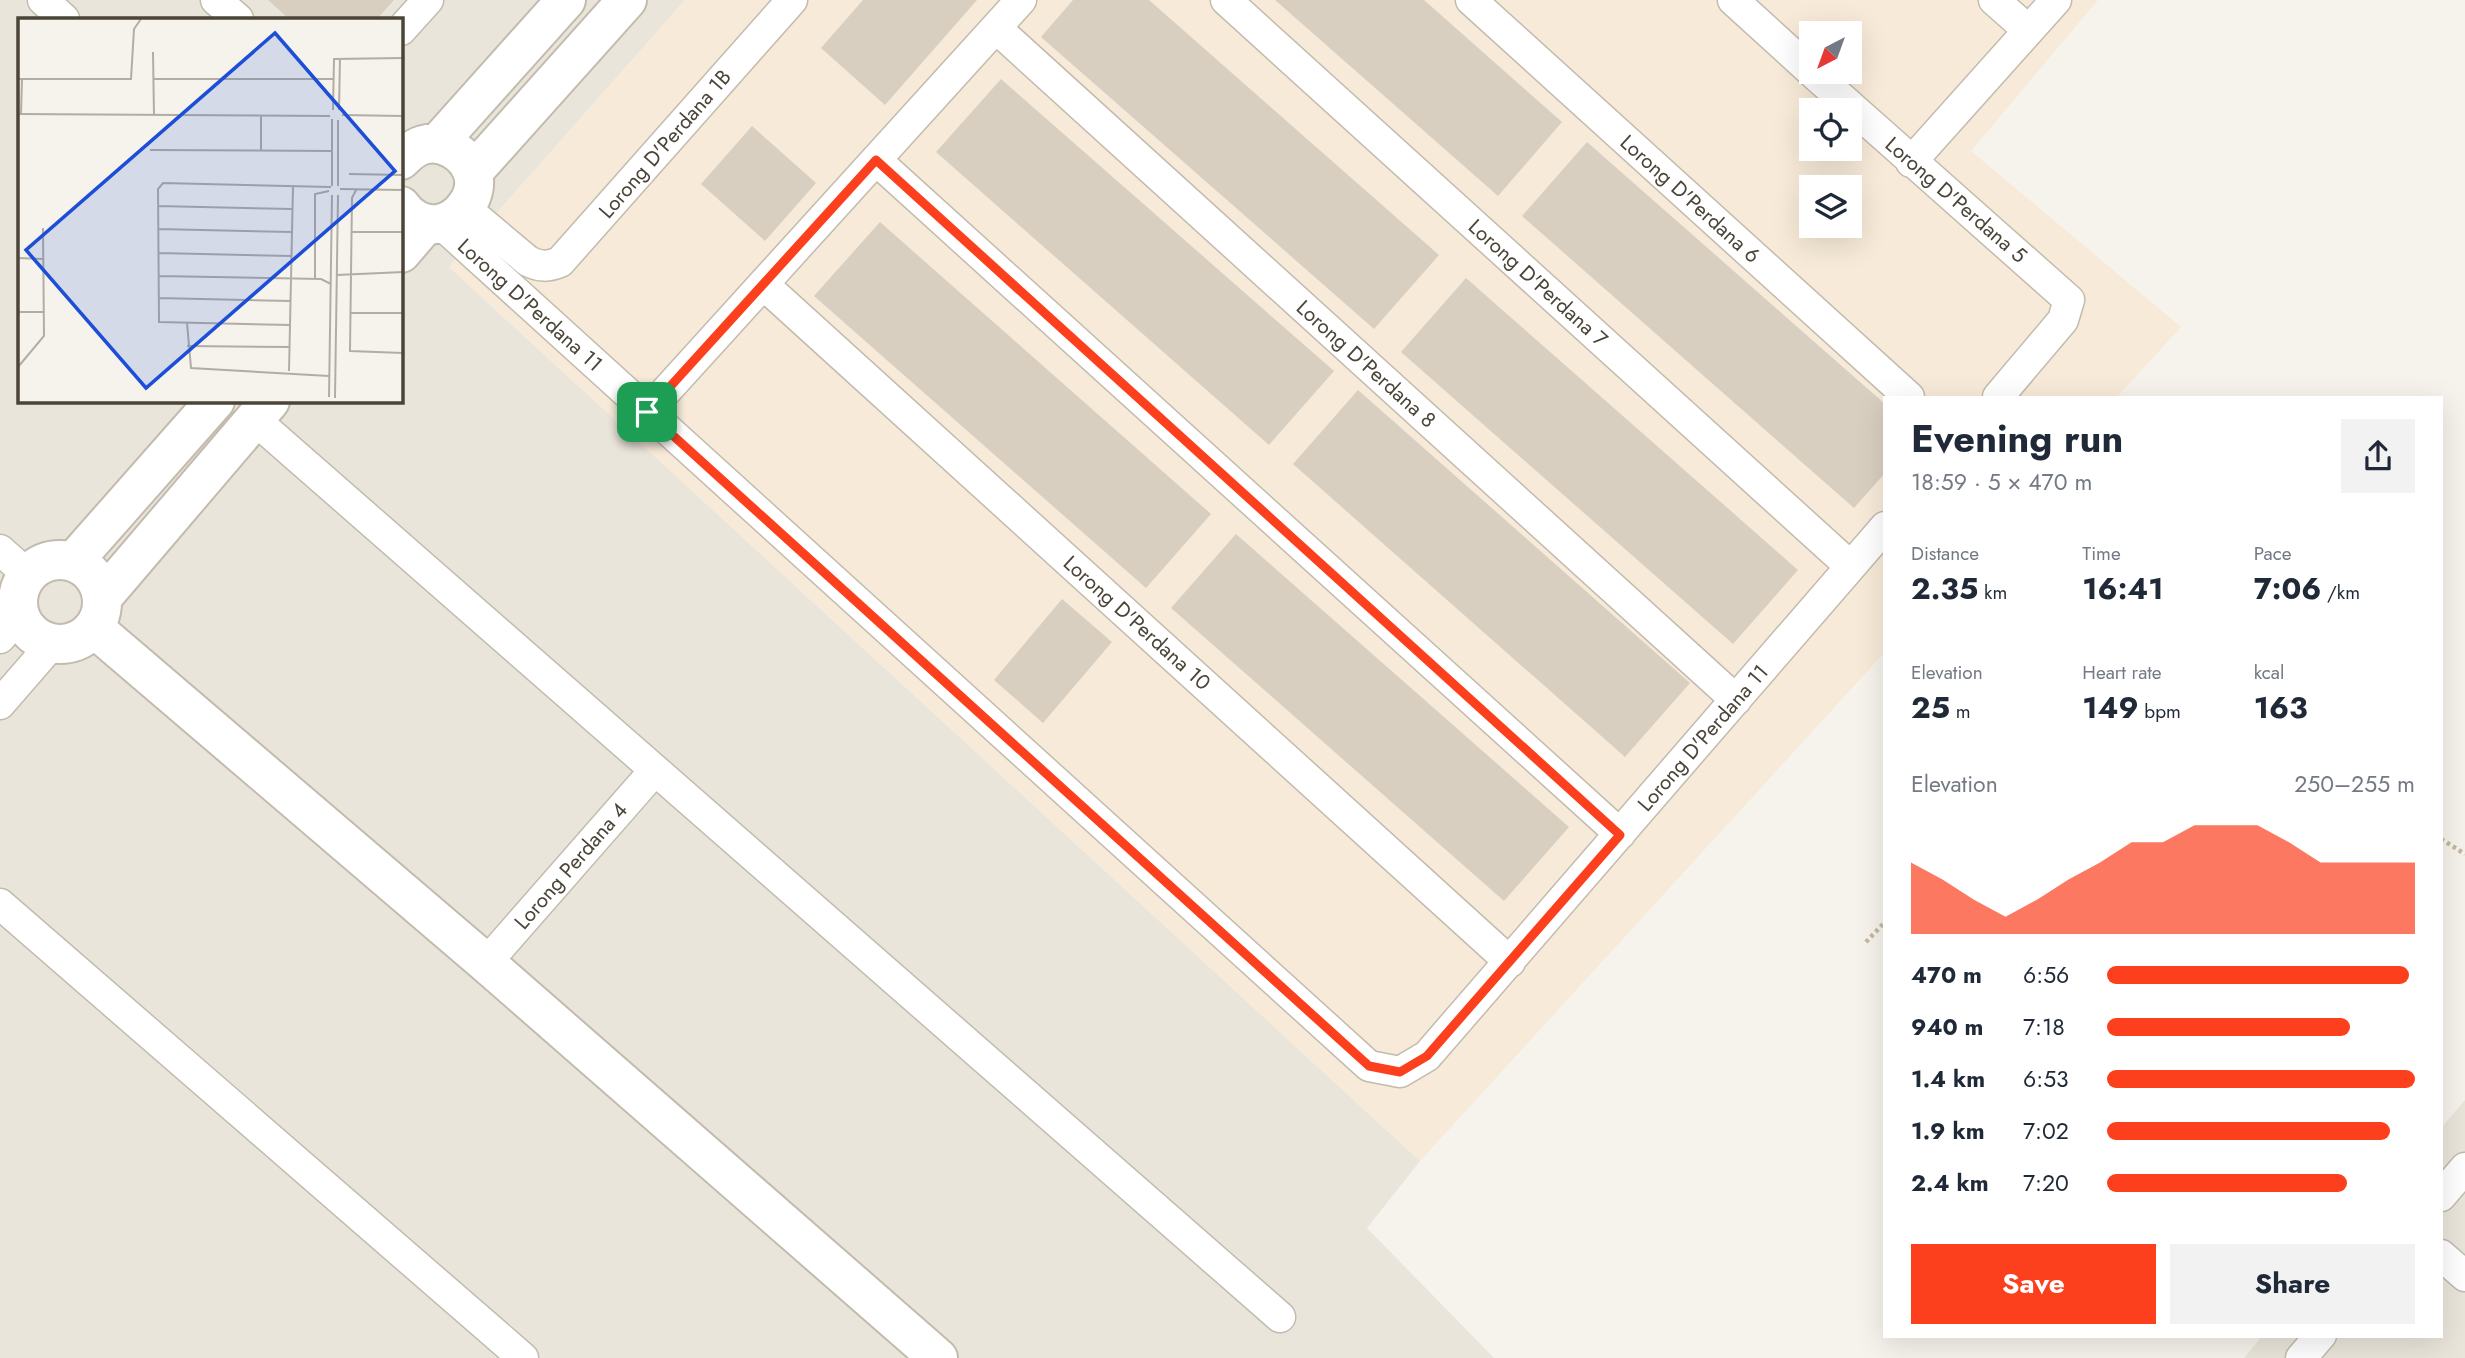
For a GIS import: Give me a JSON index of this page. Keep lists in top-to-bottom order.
{
  "streets": {
    "street": [
      "Lorong D'Perdana 1B",
      "Lorong D'Perdana 6",
      "Lorong D'Perdana 5",
      "Lorong D'Perdana 7",
      "Lorong D'Perdana 11",
      "Lorong D'Perdana 8",
      "Lorong D'Perdana 10",
      "Lorong Perdana 4"
    ]
  },
  "crossings": [
    ["Lorong D'Perdana 1B", "Lorong D'Perdana 11"],
    ["Lorong D'Perdana 7", "Lorong D'Perdana 11"],
    ["Lorong D'Perdana 11", "Lorong D'Perdana 8"],
    ["Lorong D'Perdana 11", "Lorong D'Perdana 10"]
  ],
  "north": "bottom left",
  "page": {
    "heading": ["Evening run", "18:59 · 5 × 470 m"],
    "stats": [
      ["Distance", "2.35 km"],
      ["Time", "16:41"],
      ["Pace", "7:06 /km"],
      ["Elevation", "25 m"],
      ["Heart rate", "149 bpm"],
      ["kcal", "163"]
    ],
    "chart": ["Elevation", "250–255 m"],
    "list": [
      {
        "name": "470 m",
        "note": "6:56"
      },
      {
        "name": "940 m",
        "note": "7:18"
      },
      {
        "name": "1.4 km",
        "note": "6:53"
      },
      {
        "name": "1.9 km",
        "note": "7:02"
      },
      {
        "name": "2.4 km",
        "note": "7:20"
      }
    ],
    "buttons": ["Save", "Share"]
  }
}
